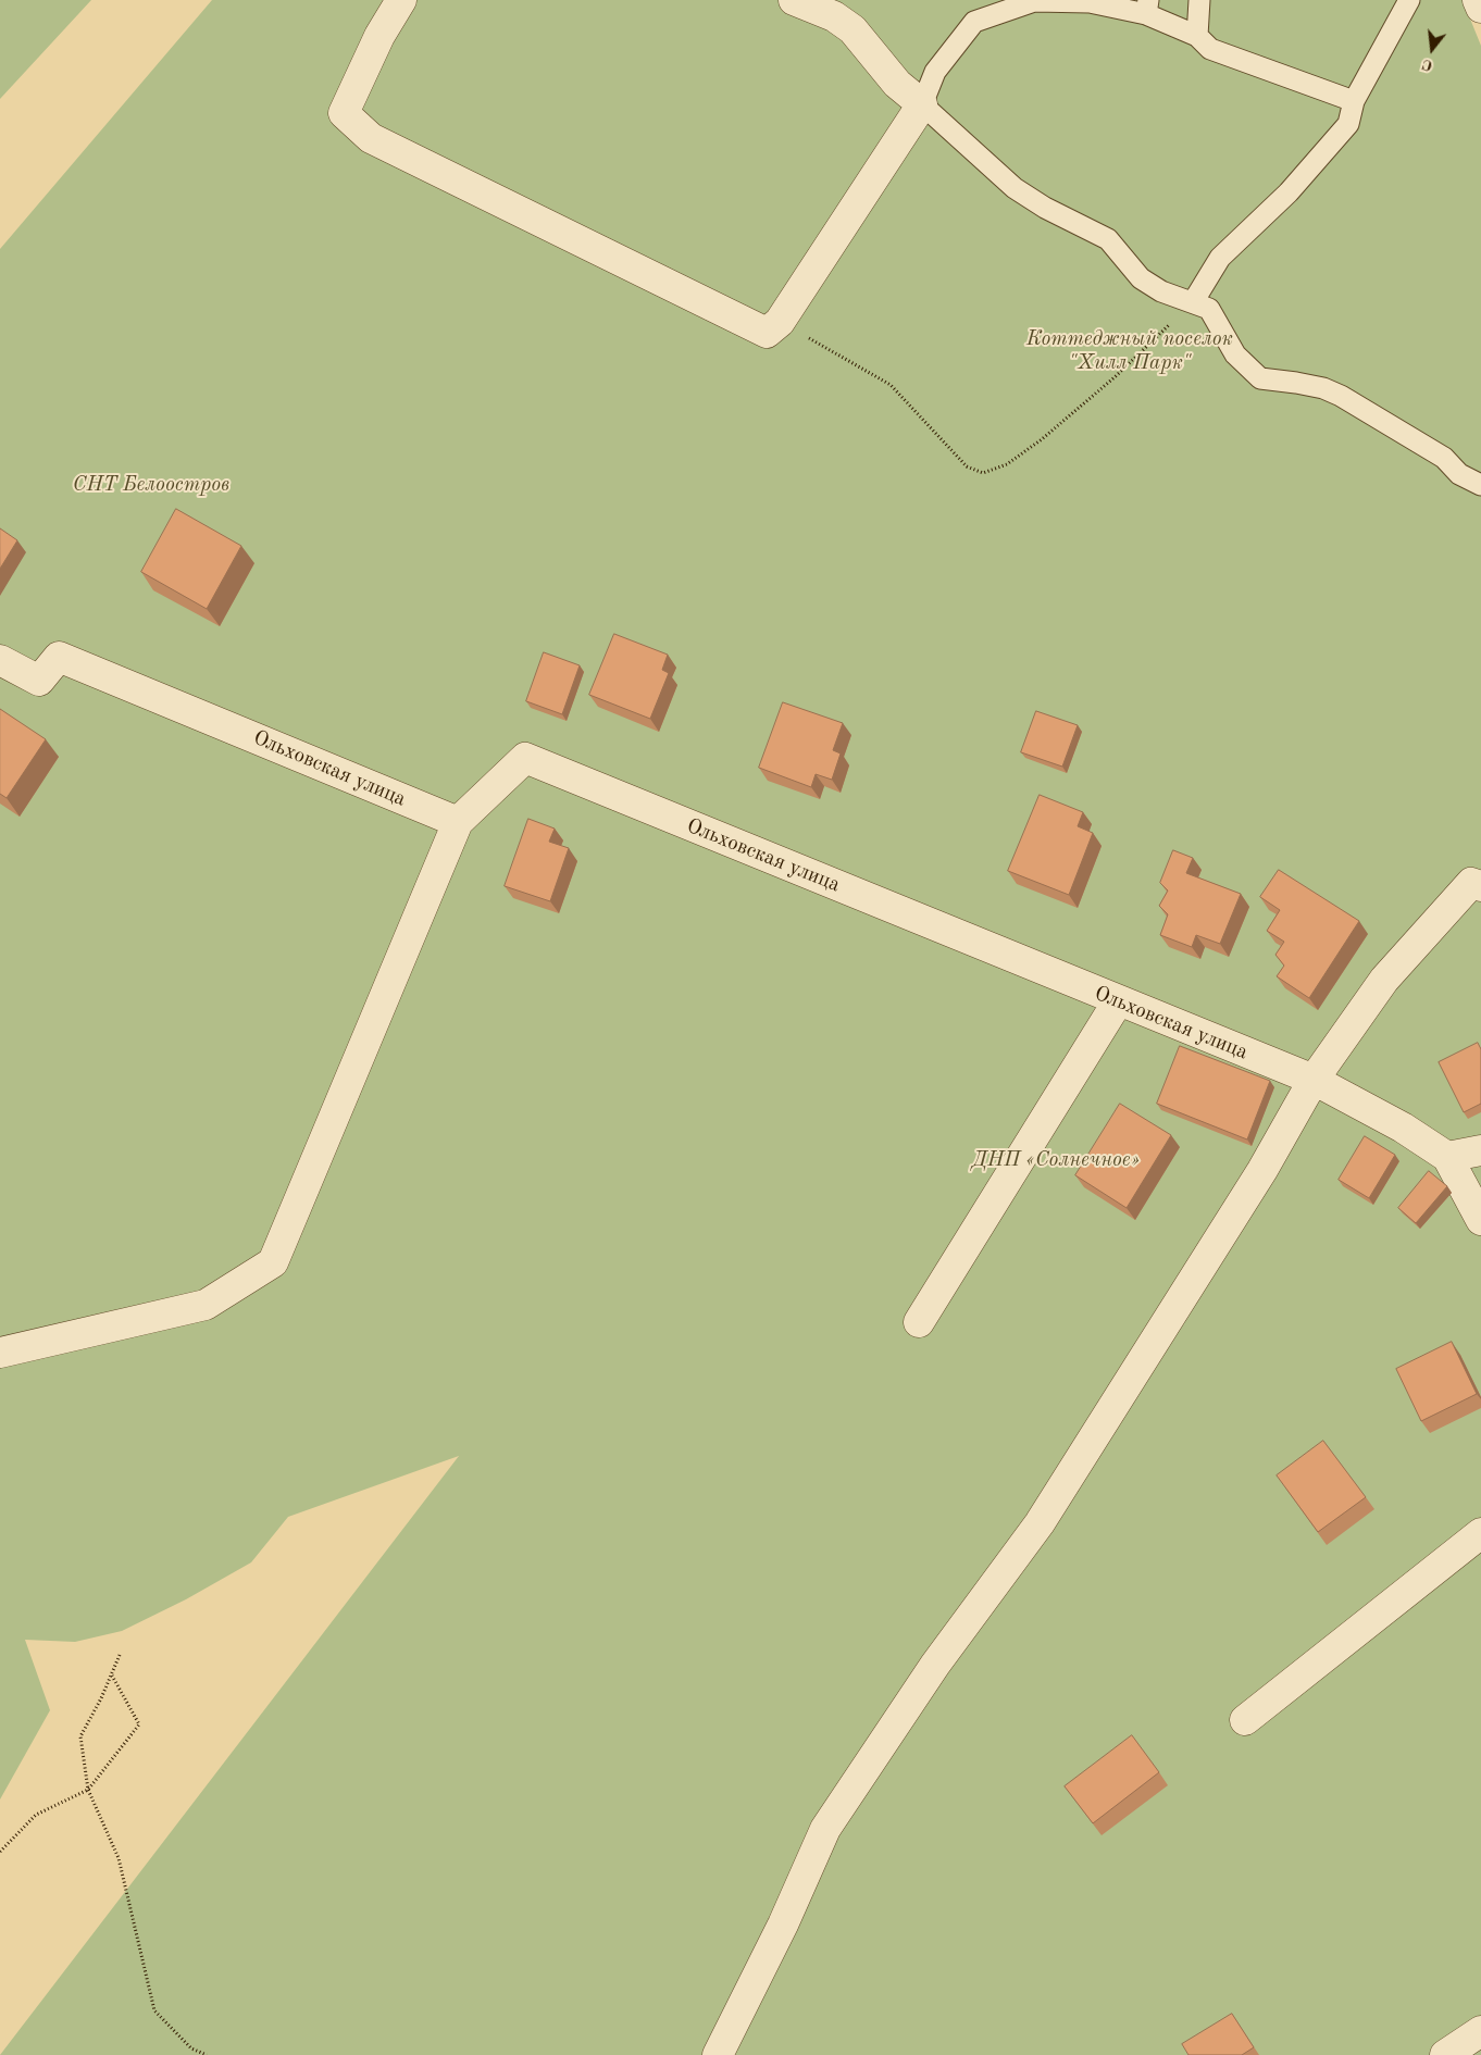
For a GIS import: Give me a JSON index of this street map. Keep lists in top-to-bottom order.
{
  "streets": {
    "street": ["Ольховская улица"]
  },
  "parks": ["Коттеджный поселок \"Хилл Парк\"", "СНТ Белоостров", "ДНП «Солнечное»"],
  "north": "bottom"
}
